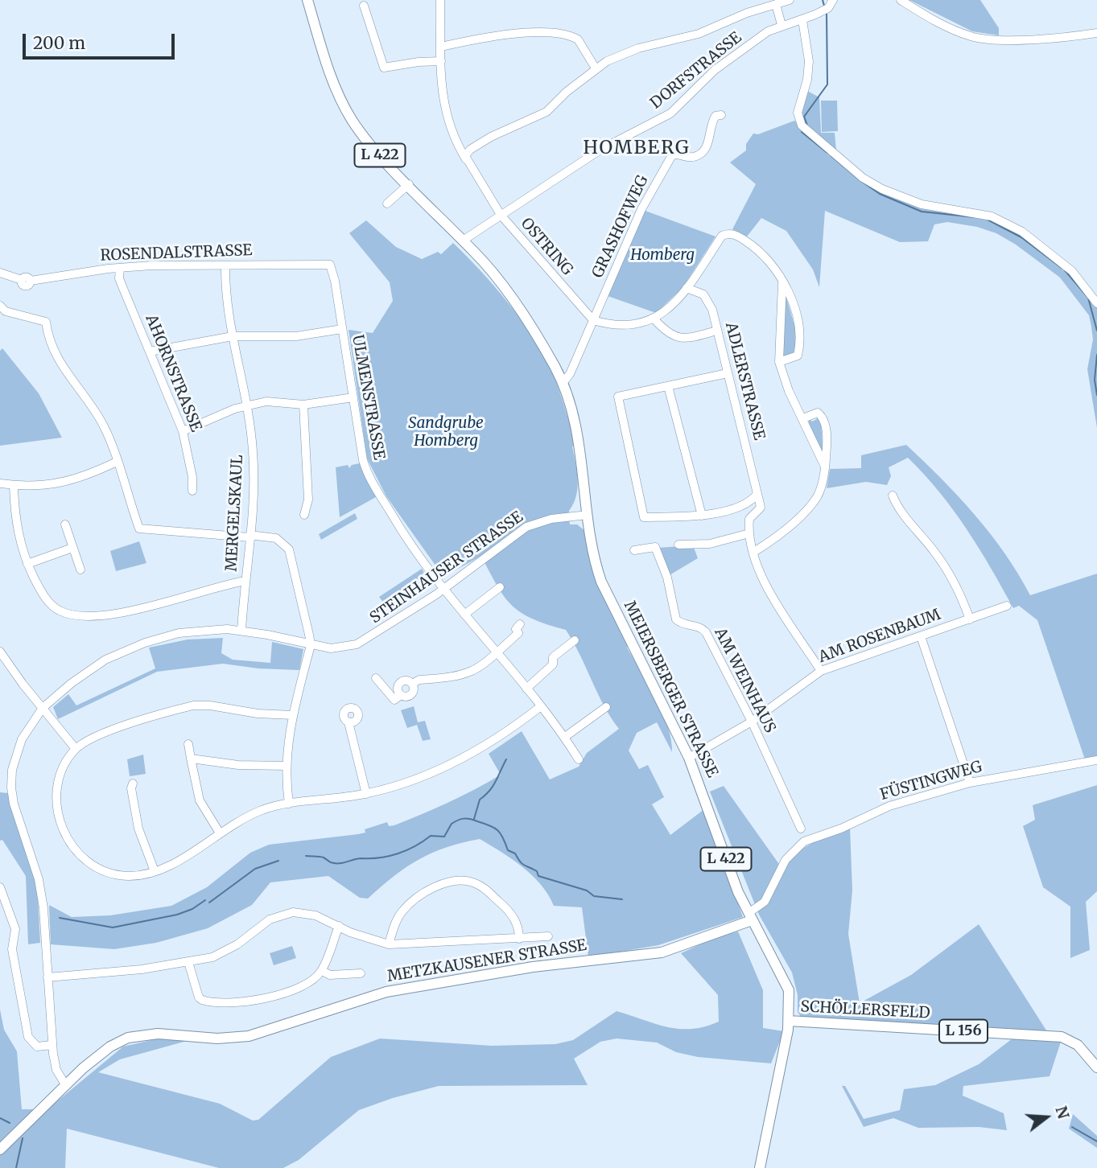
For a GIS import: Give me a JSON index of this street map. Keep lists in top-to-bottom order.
{
  "streets": {
    "main road": [
      "L 422",
      "MEIERSBERGER STRASSE",
      "METZKAUSENER STRASSE",
      "SCHÖLLERSFELD",
      "L 156"
    ],
    "street": [
      "DORFSTRASSE",
      "GRASHOFWEG",
      "OSTRING",
      "ROSENDALSTRASSE",
      "AHORNSTRASSE",
      "ADLERSTRASSE",
      "ULMENSTRASSE",
      "MERGELSKAUL",
      "STEINHAUSER STRASSE",
      "AM ROSENBAUM",
      "AM WEINHAUS",
      "FÜSTINGWEG"
    ]
  },
  "crossings": [
    ["DORFSTRASSE", "L 422"],
    ["DORFSTRASSE", "OSTRING"],
    ["DORFSTRASSE", "MEIERSBERGER STRASSE"],
    ["L 422", "MEIERSBERGER STRASSE"],
    ["GRASHOFWEG", "OSTRING"],
    ["GRASHOFWEG", "MEIERSBERGER STRASSE"],
    ["ROSENDALSTRASSE", "AHORNSTRASSE"],
    ["ROSENDALSTRASSE", "ULMENSTRASSE"],
    ["ROSENDALSTRASSE", "MERGELSKAUL"],
    ["ULMENSTRASSE", "STEINHAUSER STRASSE"],
    ["MERGELSKAUL", "STEINHAUSER STRASSE"],
    ["STEINHAUSER STRASSE", "MEIERSBERGER STRASSE"],
    ["STEINHAUSER STRASSE", "METZKAUSENER STRASSE"],
    ["AM ROSENBAUM", "AM WEINHAUS"],
    ["AM ROSENBAUM", "MEIERSBERGER STRASSE"],
    ["MEIERSBERGER STRASSE", "FÜSTINGWEG"],
    ["MEIERSBERGER STRASSE", "METZKAUSENER STRASSE"],
    ["MEIERSBERGER STRASSE", "SCHÖLLERSFELD"],
    ["FÜSTINGWEG", "METZKAUSENER STRASSE"]
  ],
  "districts": ["HOMBERG"],
  "parks": ["Homberg", "Sandgrube Homberg"],
  "scale_bar": "200 m",
  "north": "right"
}
